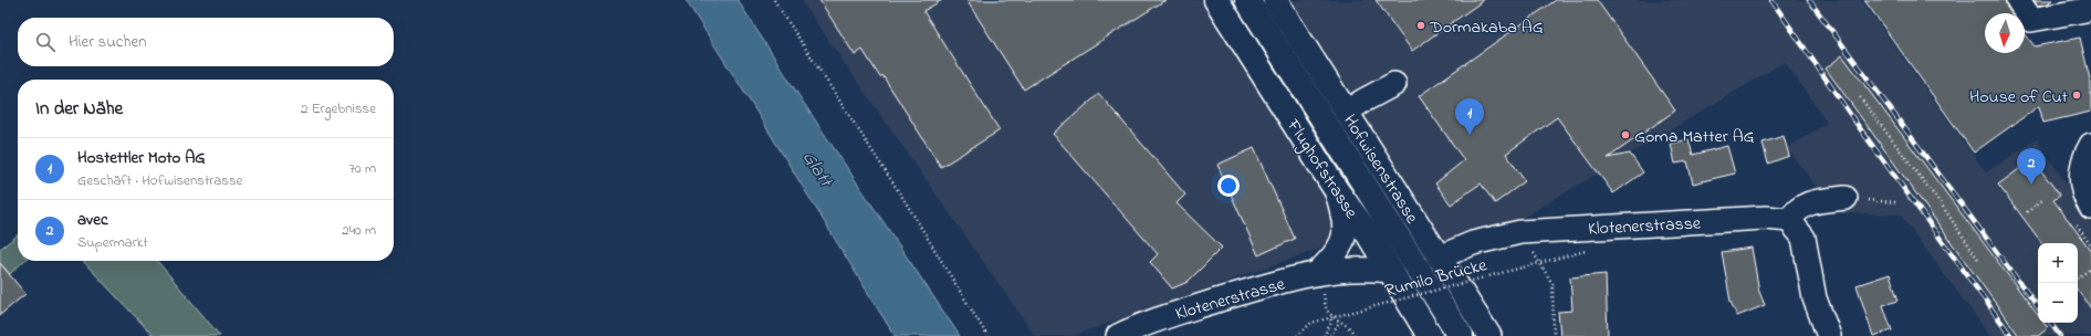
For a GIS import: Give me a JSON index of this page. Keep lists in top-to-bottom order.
{
  "streets": {
    "main road": ["Flughofstrasse"],
    "street": ["Hofwisenstrasse", "Klotenerstrasse"],
    "path": ["Rumilo Brücke"]
  },
  "crossings": [
    ["Flughofstrasse", "Klotenerstrasse"],
    ["Hofwisenstrasse", "Klotenerstrasse"]
  ],
  "water": ["Glatt"],
  "places": ["Dormakaba AG", "House of Cut", "Goma Matter AG"],
  "north": "bottom",
  "page": {
    "search": "Hier suchen",
    "heading": ["In der Nähe", "2 Ergebnisse"],
    "pins": ["1", "2"],
    "list": [
      {
        "mark": "1",
        "name": "Hostettler Moto AG",
        "note": "Geschäft · Hofwisenstrasse",
        "value": "70 m"
      },
      {
        "mark": "2",
        "name": "avec",
        "note": "Supermarkt",
        "value": "240 m"
      }
    ],
    "map_buttons": ["+", "−"]
  }
}
